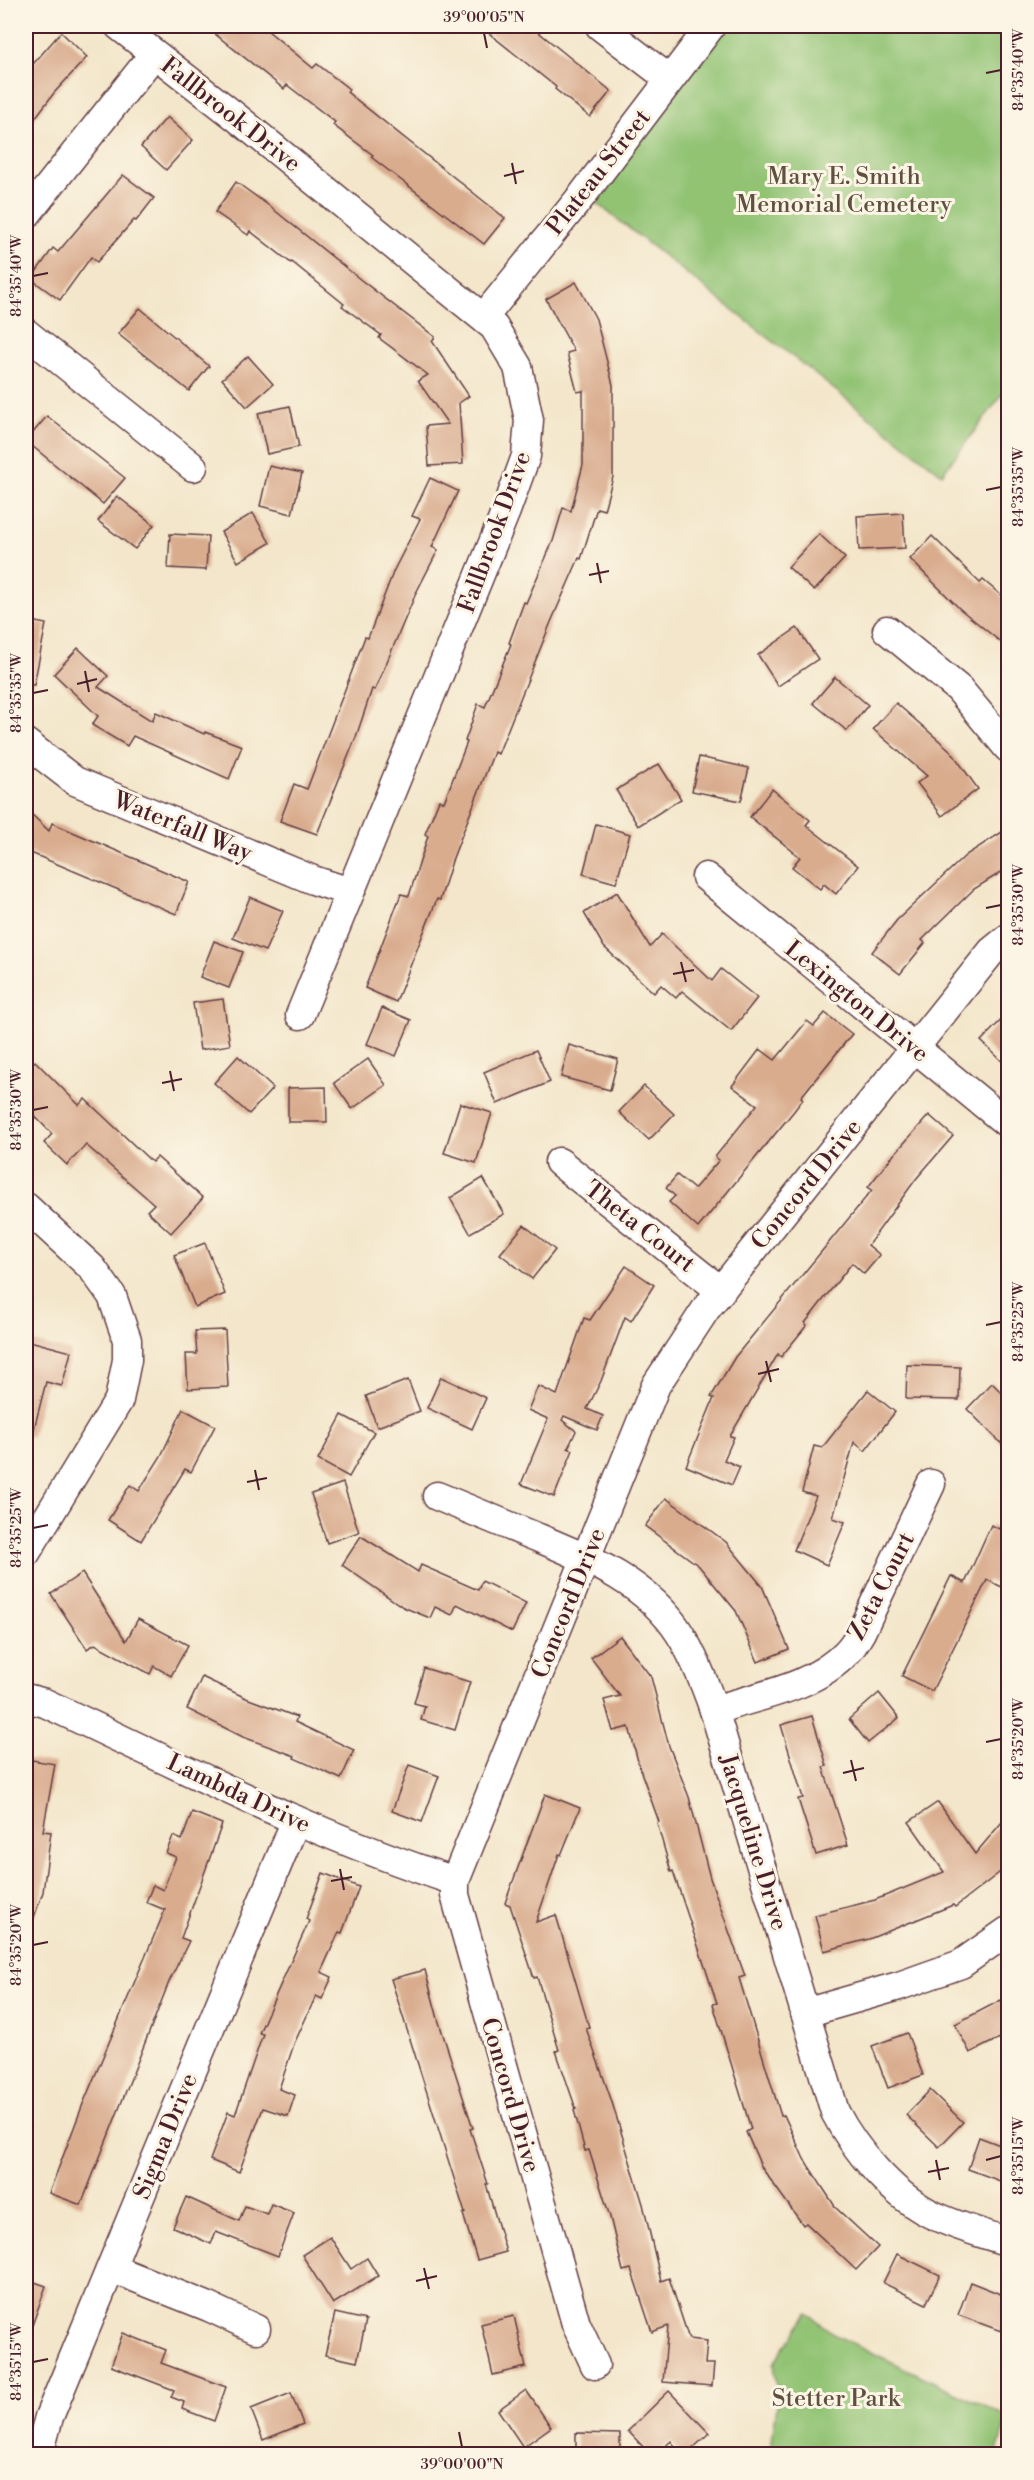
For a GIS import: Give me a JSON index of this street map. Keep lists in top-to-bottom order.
{
  "streets": {
    "street": [
      "Fallbrook Drive",
      "Plateau Street",
      "Waterfall Way",
      "Lexington Drive",
      "Concord Drive",
      "Theta Court",
      "Zeta Court",
      "Lambda Drive",
      "Jacqueline Drive",
      "Sigma Drive"
    ]
  },
  "crossings": [
    ["Fallbrook Drive", "Plateau Street"],
    ["Fallbrook Drive", "Waterfall Way"],
    ["Lexington Drive", "Concord Drive"],
    ["Concord Drive", "Theta Court"],
    ["Concord Drive", "Lambda Drive"],
    ["Concord Drive", "Jacqueline Drive"],
    ["Zeta Court", "Jacqueline Drive"],
    ["Lambda Drive", "Sigma Drive"]
  ],
  "parks": ["Mary E. Smith Memorial Cemetery", "Stetter Park"],
  "coordinates": [
    "39°00'05\"N",
    "84°35'40\"W",
    "84°35'35\"W",
    "84°35'30\"W",
    "84°35'25\"W",
    "84°35'20\"W",
    "84°35'15\"W",
    "39°00'00\"N"
  ]
}
